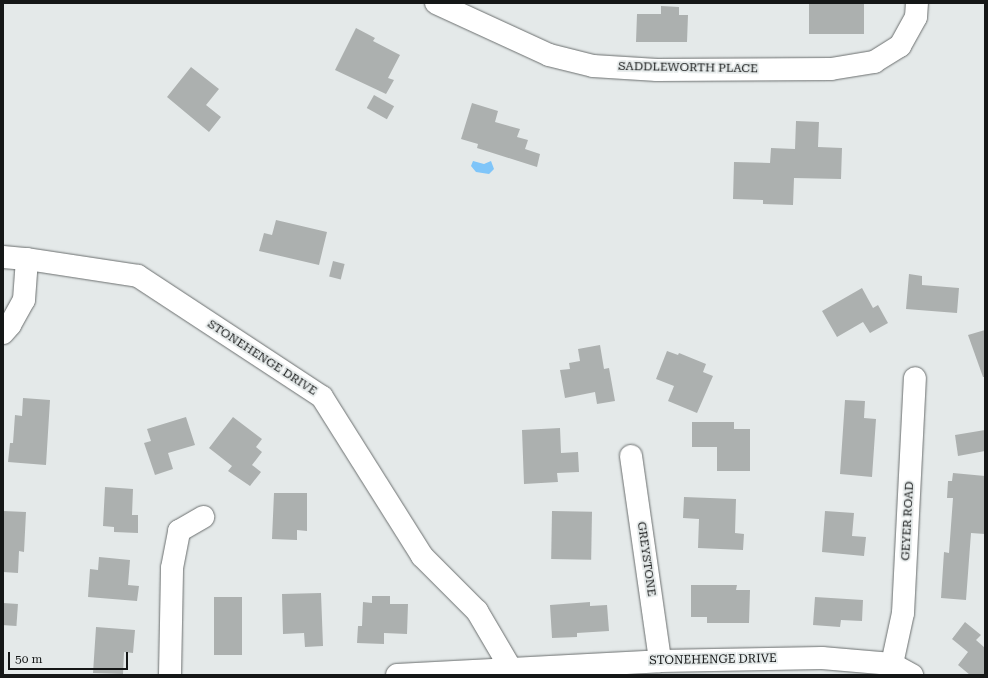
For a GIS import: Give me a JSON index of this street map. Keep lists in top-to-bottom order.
{
  "streets": {
    "street": [
      "SADDLEWORTH PLACE",
      "STONEHENGE DRIVE",
      "GEYER ROAD",
      "GREYSTONE"
    ]
  },
  "crossings": [
    ["STONEHENGE DRIVE", "GEYER ROAD"],
    ["STONEHENGE DRIVE", "GREYSTONE"]
  ],
  "scale_bar": "50 m"
}
